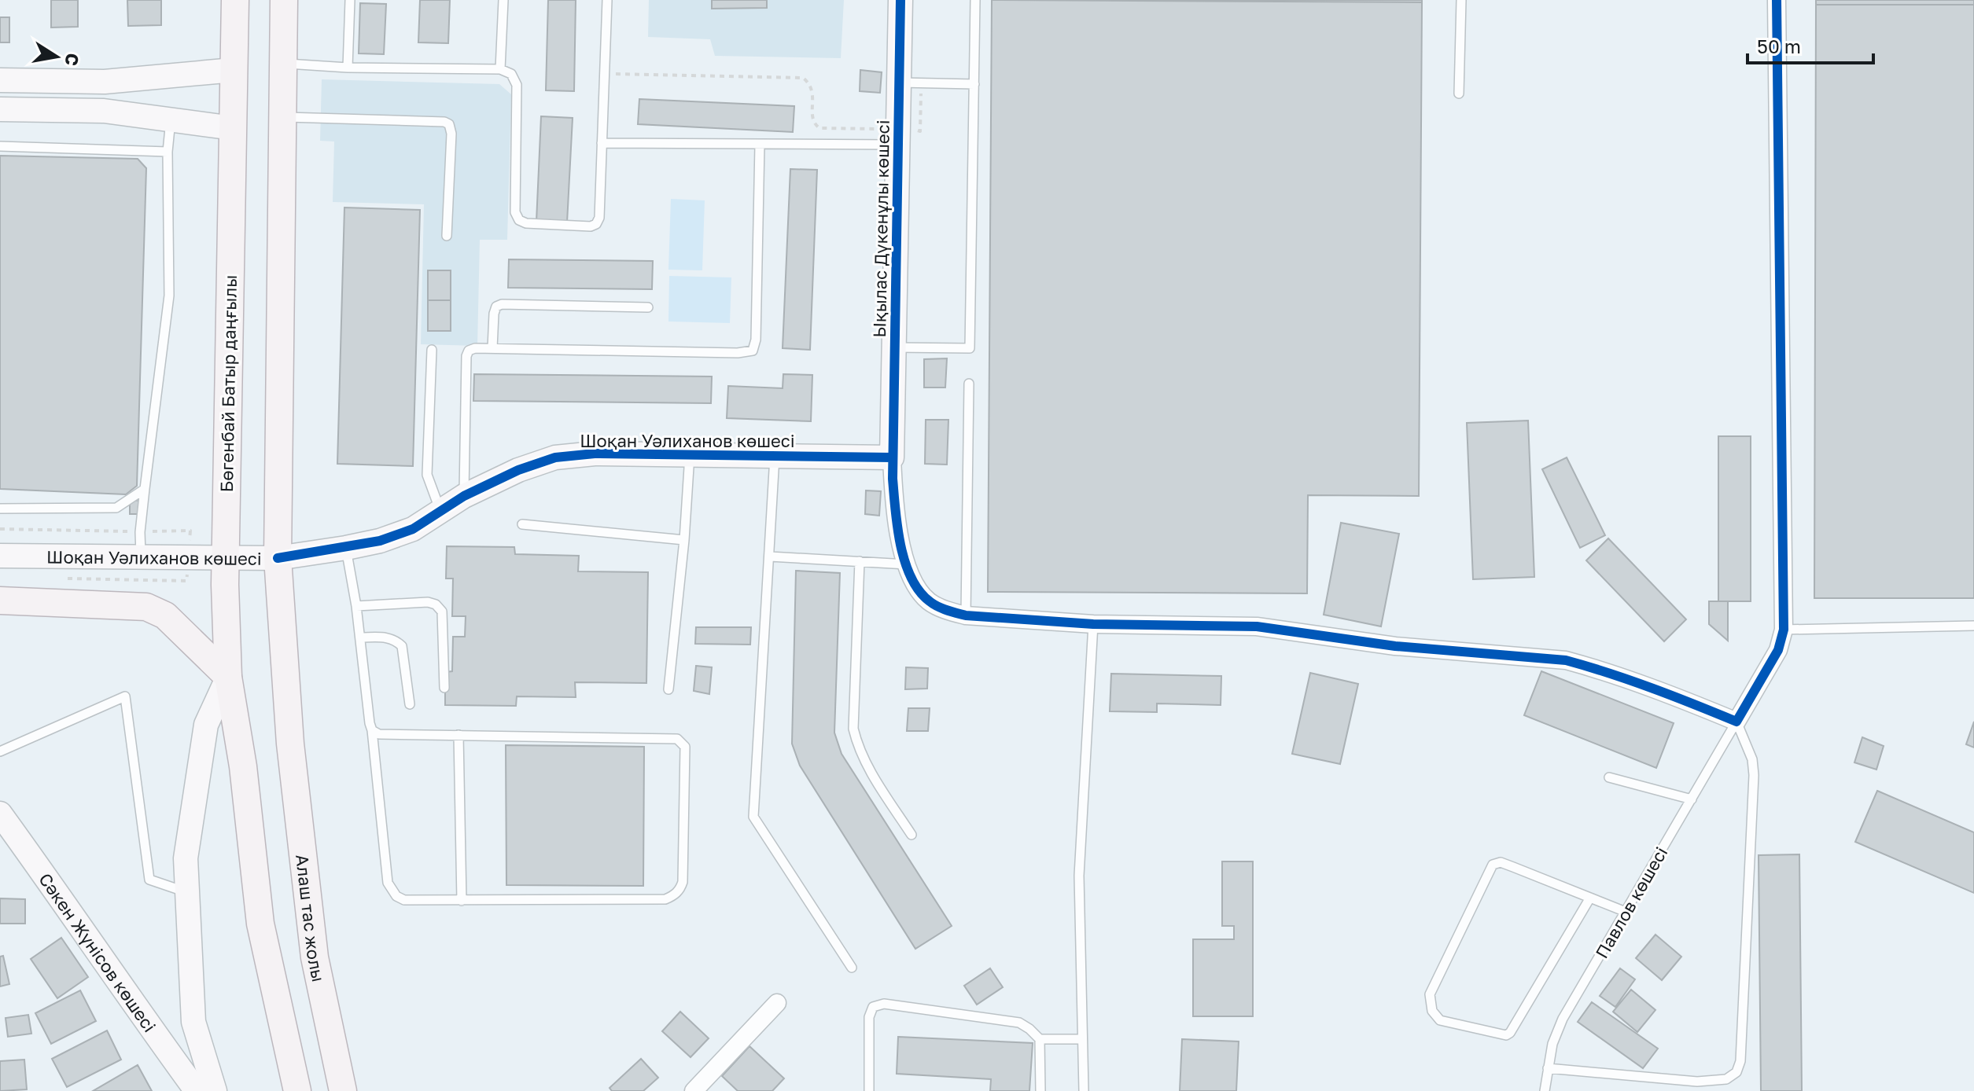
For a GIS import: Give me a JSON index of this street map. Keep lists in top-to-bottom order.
{
  "streets": {
    "main road": ["Бөгенбай Батыр даңғылы", "Алаш тас жолы"],
    "street": ["Ықылас Дүкенұлы көшесі", "Шоқан Уәлиханов көшесі", "Сәкен Жүнісов көшесі"],
    "lane": ["Павлов көшесі"]
  },
  "crossings": [
    ["Ықылас Дүкенұлы көшесі", "Шоқан Уәлиханов көшесі"],
    ["Бөгенбай Батыр даңғылы", "Шоқан Уәлиханов көшесі"],
    ["Шоқан Уәлиханов көшесі", "Алаш тас жолы"]
  ],
  "scale_bar": "50 m",
  "north": "right"
}
